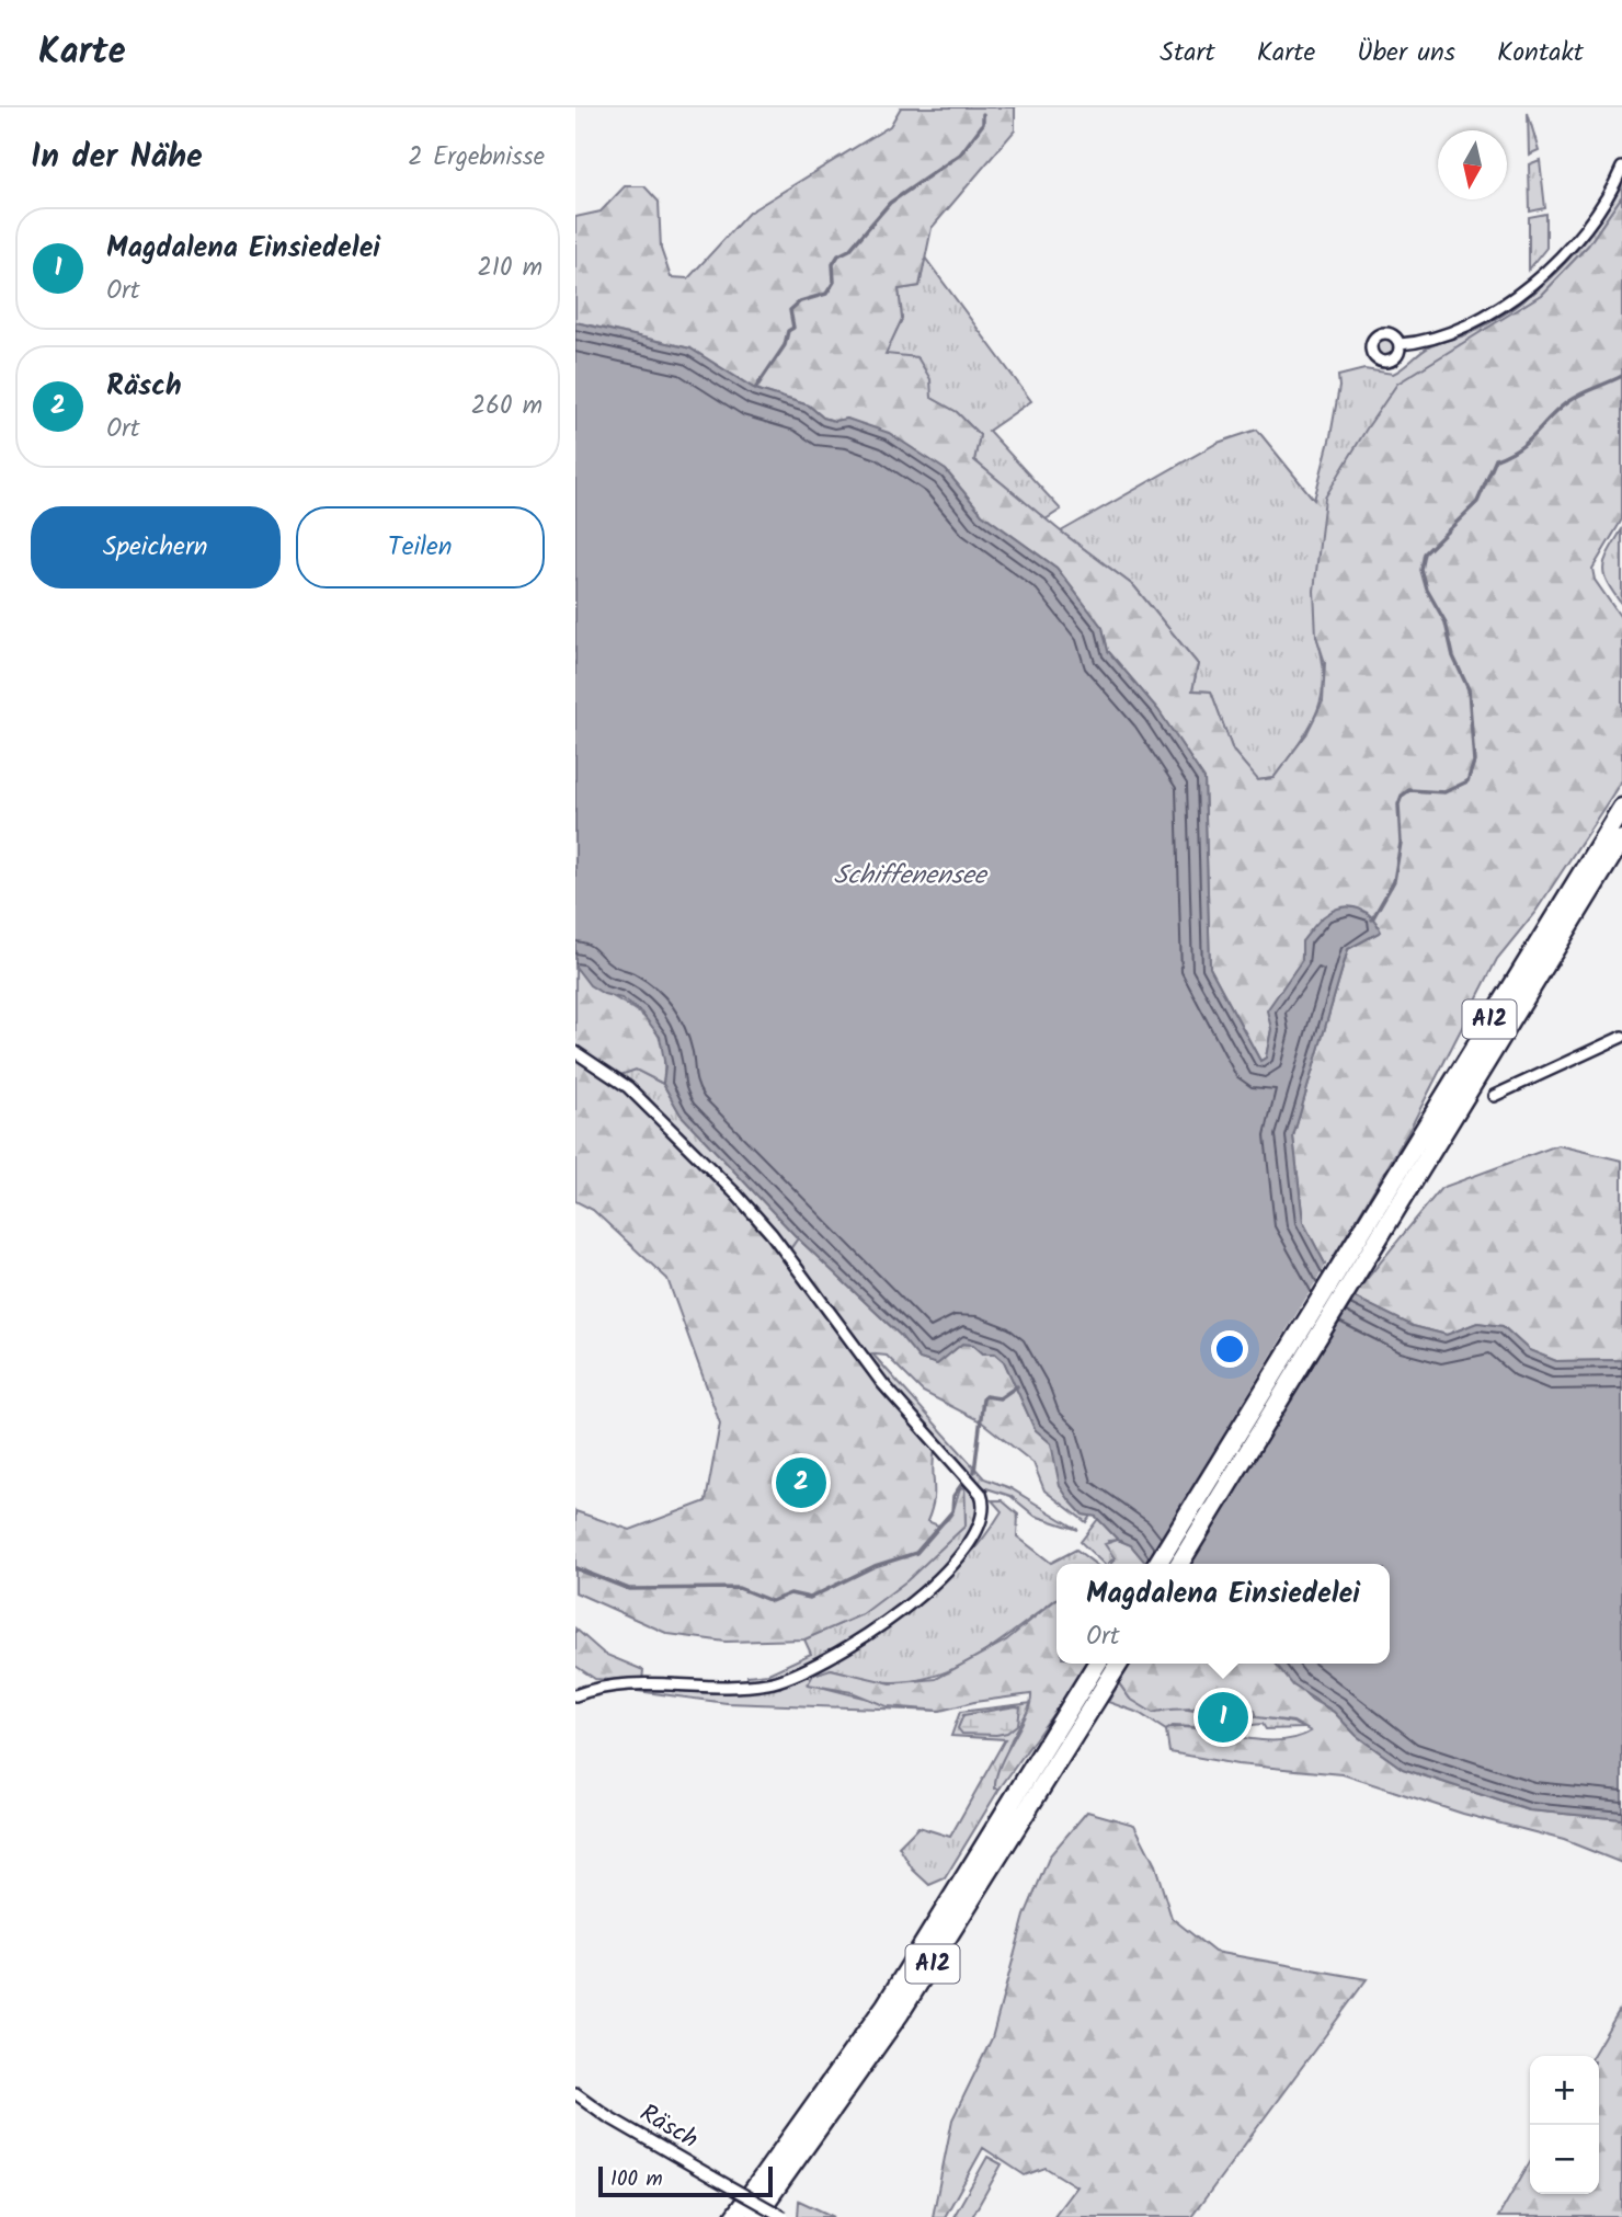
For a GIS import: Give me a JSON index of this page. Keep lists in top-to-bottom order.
{
  "streets": {
    "highway": ["A12"],
    "street": ["Räsch"]
  },
  "water": ["Schiffenensee"],
  "scale_bar": "100 m",
  "north": "bottom",
  "page": {
    "header": "Karte",
    "nav": [
      "Start",
      "Karte",
      "Über uns",
      "Kontakt"
    ],
    "heading": ["In der Nähe", "2 Ergebnisse"],
    "list": [
      {
        "mark": "1",
        "name": "Magdalena Einsiedelei",
        "note": "Ort",
        "value": "210 m"
      },
      {
        "mark": "2",
        "name": "Räsch",
        "note": "Ort",
        "value": "260 m"
      }
    ],
    "buttons": ["Speichern", "Teilen"],
    "pins": ["2", "1"],
    "popup": ["Magdalena Einsiedelei", "Ort"],
    "map_buttons": ["+", "−"],
    "scale": "100 m"
  }
}
